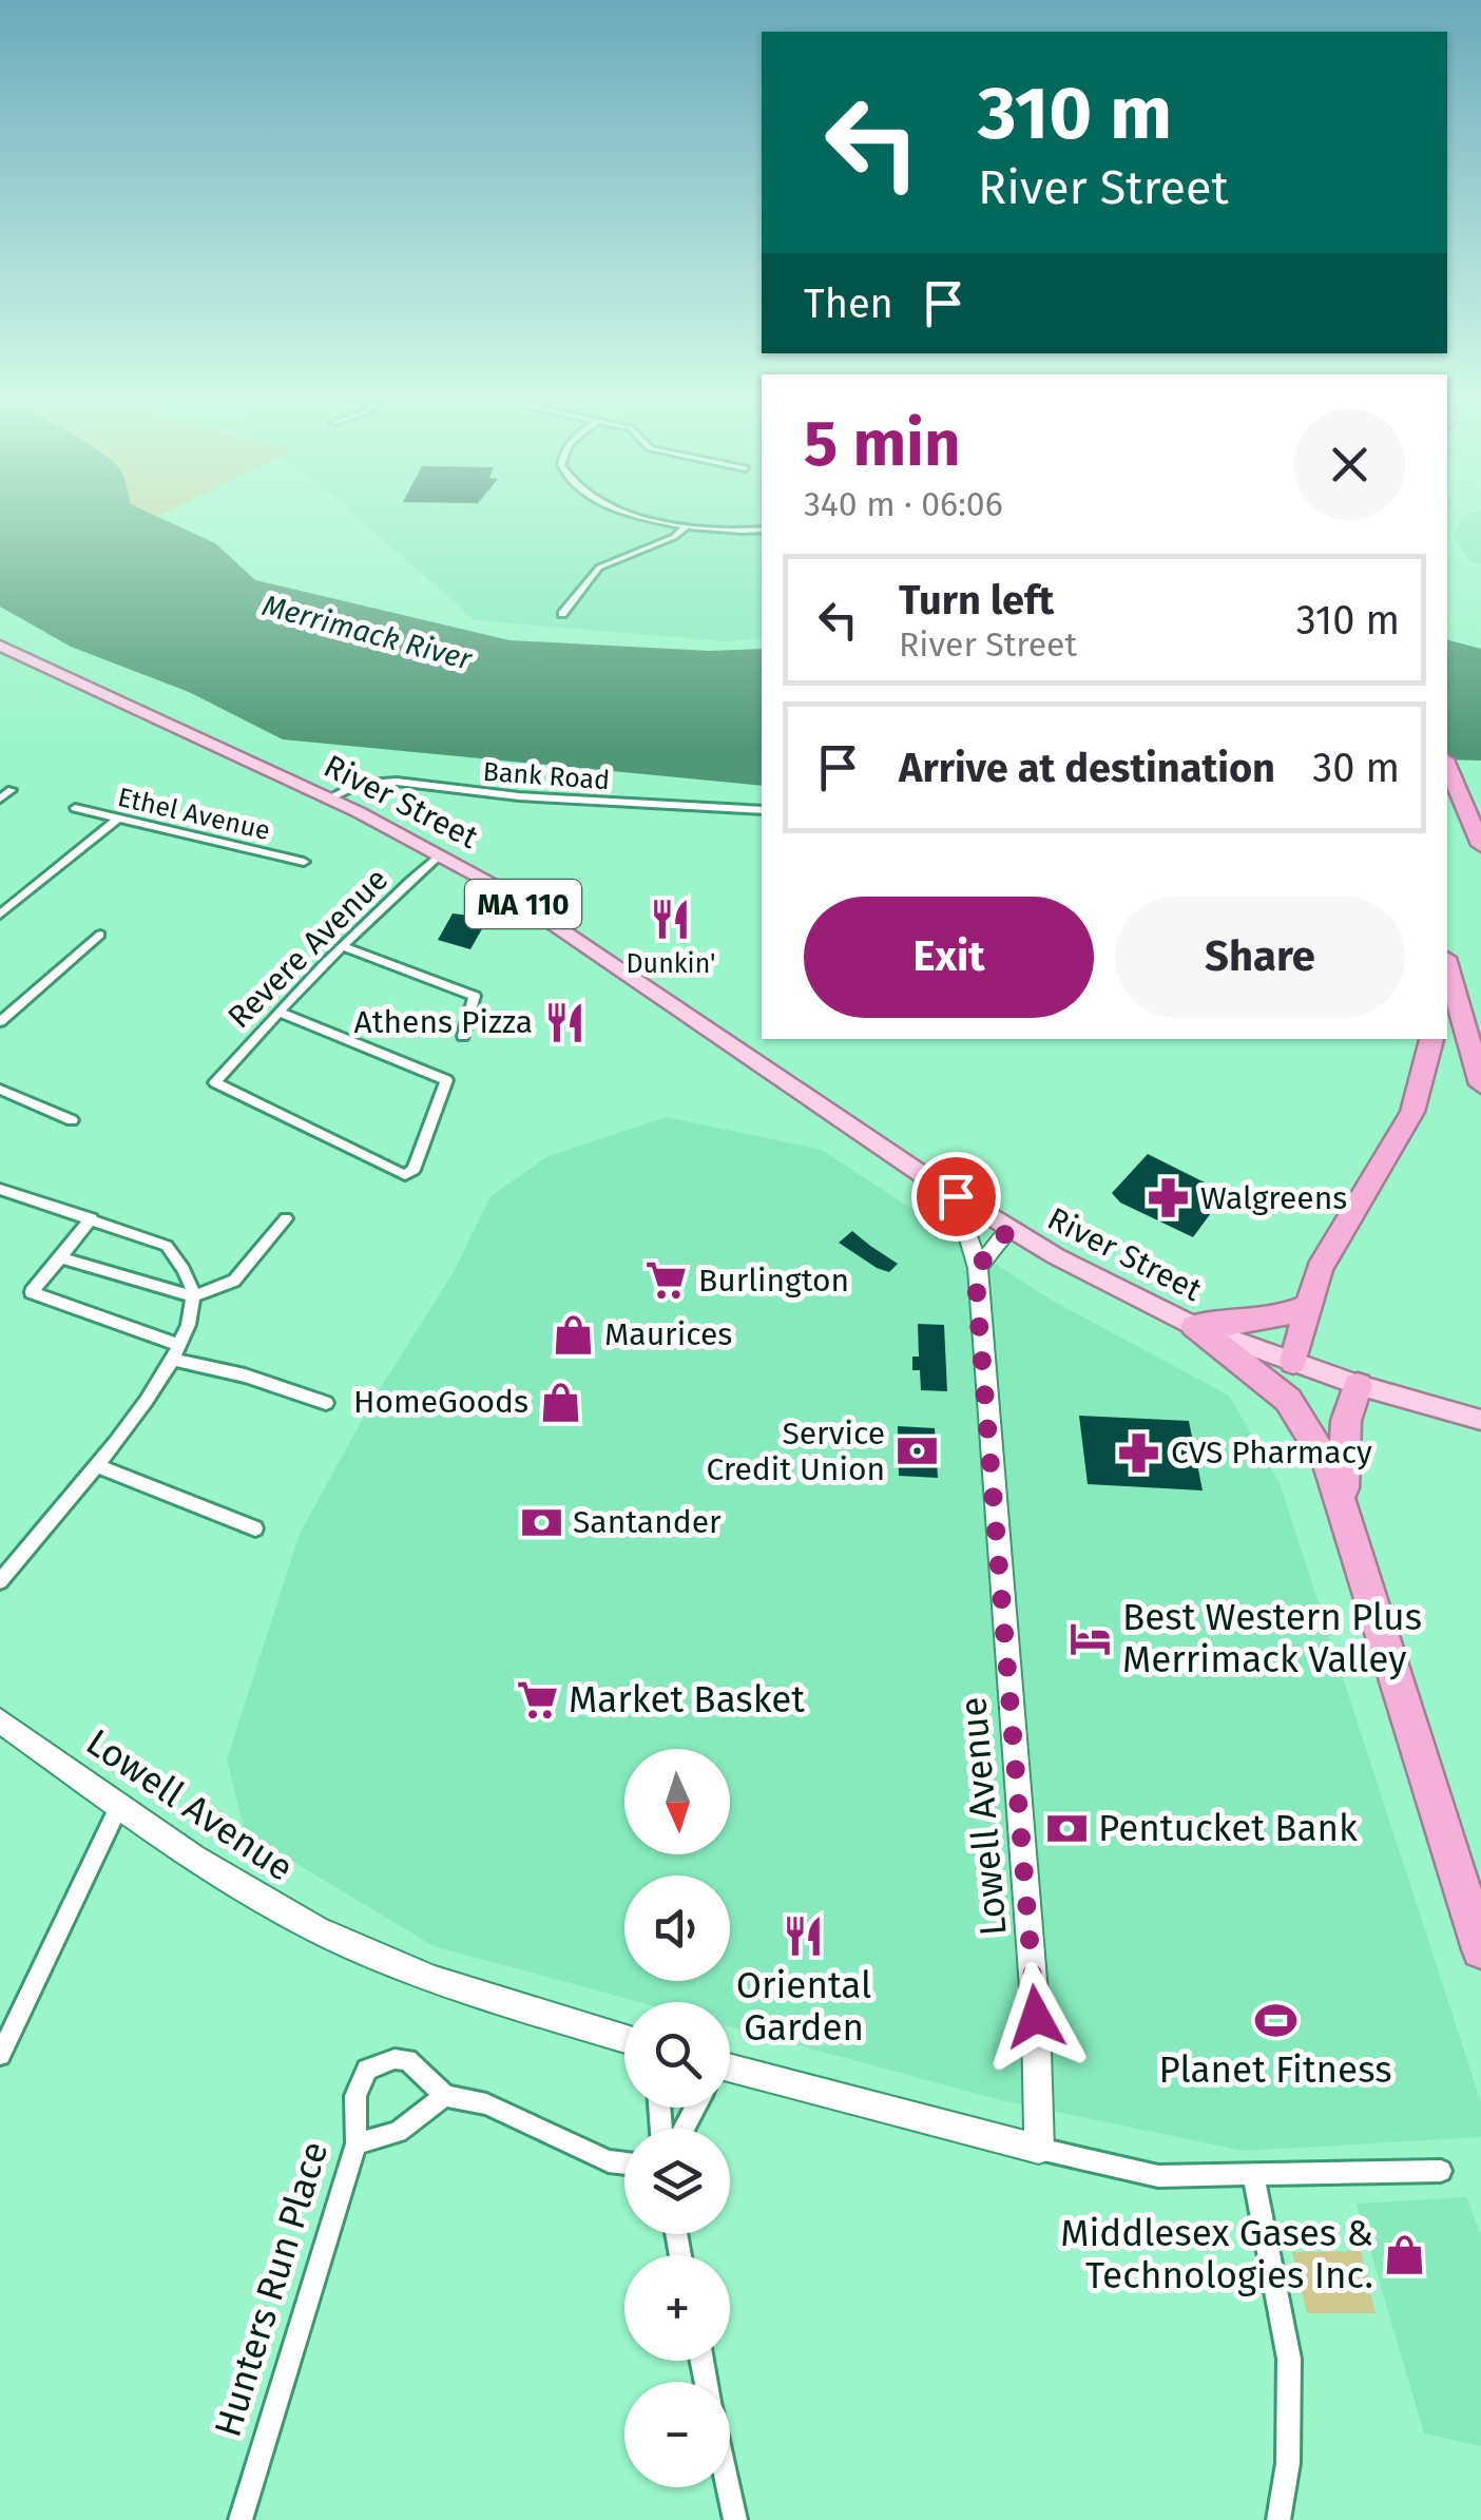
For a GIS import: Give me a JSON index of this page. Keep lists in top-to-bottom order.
{
  "streets": {
    "main road": ["River Street", "MA 110", "Lowell Avenue"],
    "street": [
      "Bank Road",
      "Ethel Avenue",
      "Revere Avenue",
      "Hunters Run Place"
    ]
  },
  "crossings": [
    ["Bank Road", "River Street"],
    ["River Street", "Revere Avenue"],
    ["River Street", "Lowell Avenue"]
  ],
  "water": ["Merrimack River"],
  "places": {
    "restaurant": ["Dunkin'", "Athens Pizza", "Oriental Garden"],
    "pharmacy": ["Walgreens", "CVS Pharmacy"],
    "supermarket": ["Burlington", "Market Basket"],
    "shop": ["Maurices", "HomeGoods", "Middlesex Gases & Technologies Inc."],
    "bank": ["Service Credit Union", "Santander", "Pentucket Bank"],
    "hotel": ["Best Western Plus Merrimack Valley"],
    "sports": ["Planet Fitness"]
  },
  "north": "bottom",
  "page": {
    "turn": ["310 m", "River Street"],
    "then": "Then",
    "heading": ["5 min", "340 m · 06:06"],
    "list": [
      {
        "name": "Turn left",
        "note": "River Street",
        "value": "310 m"
      },
      {
        "name": "Arrive at destination",
        "value": "30 m"
      }
    ],
    "buttons": ["Exit", "Share"],
    "map_buttons": ["+", "−"]
  }
}
